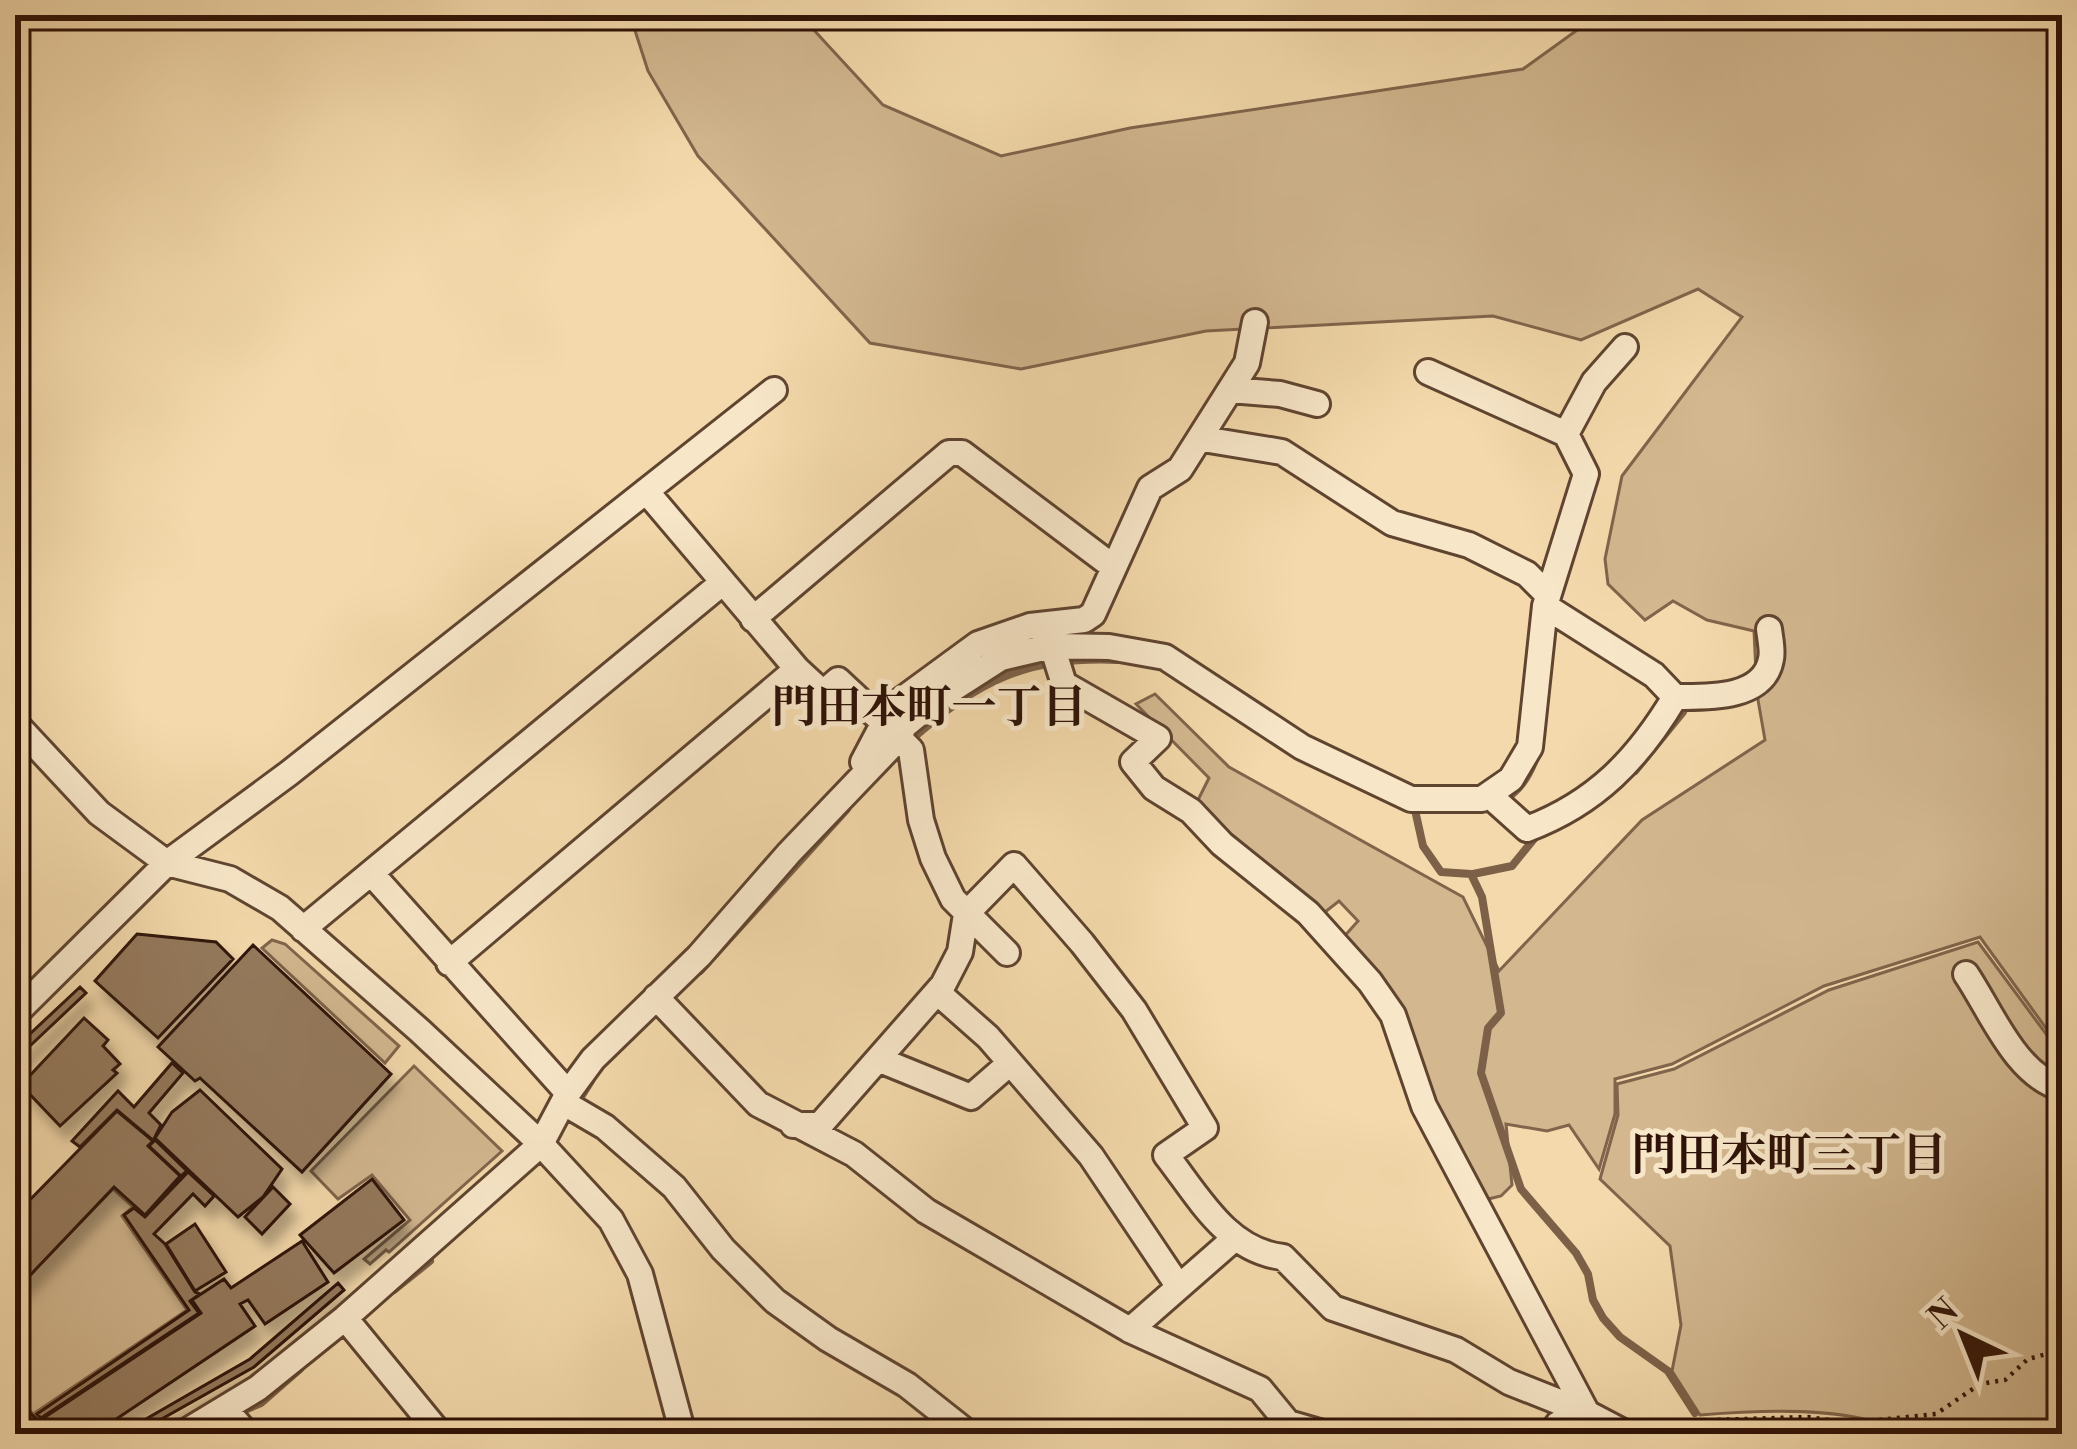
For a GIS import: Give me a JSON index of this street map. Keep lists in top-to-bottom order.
{
  "districts": ["門田本町一丁目", "門田本町三丁目"],
  "north": "top left"
}
